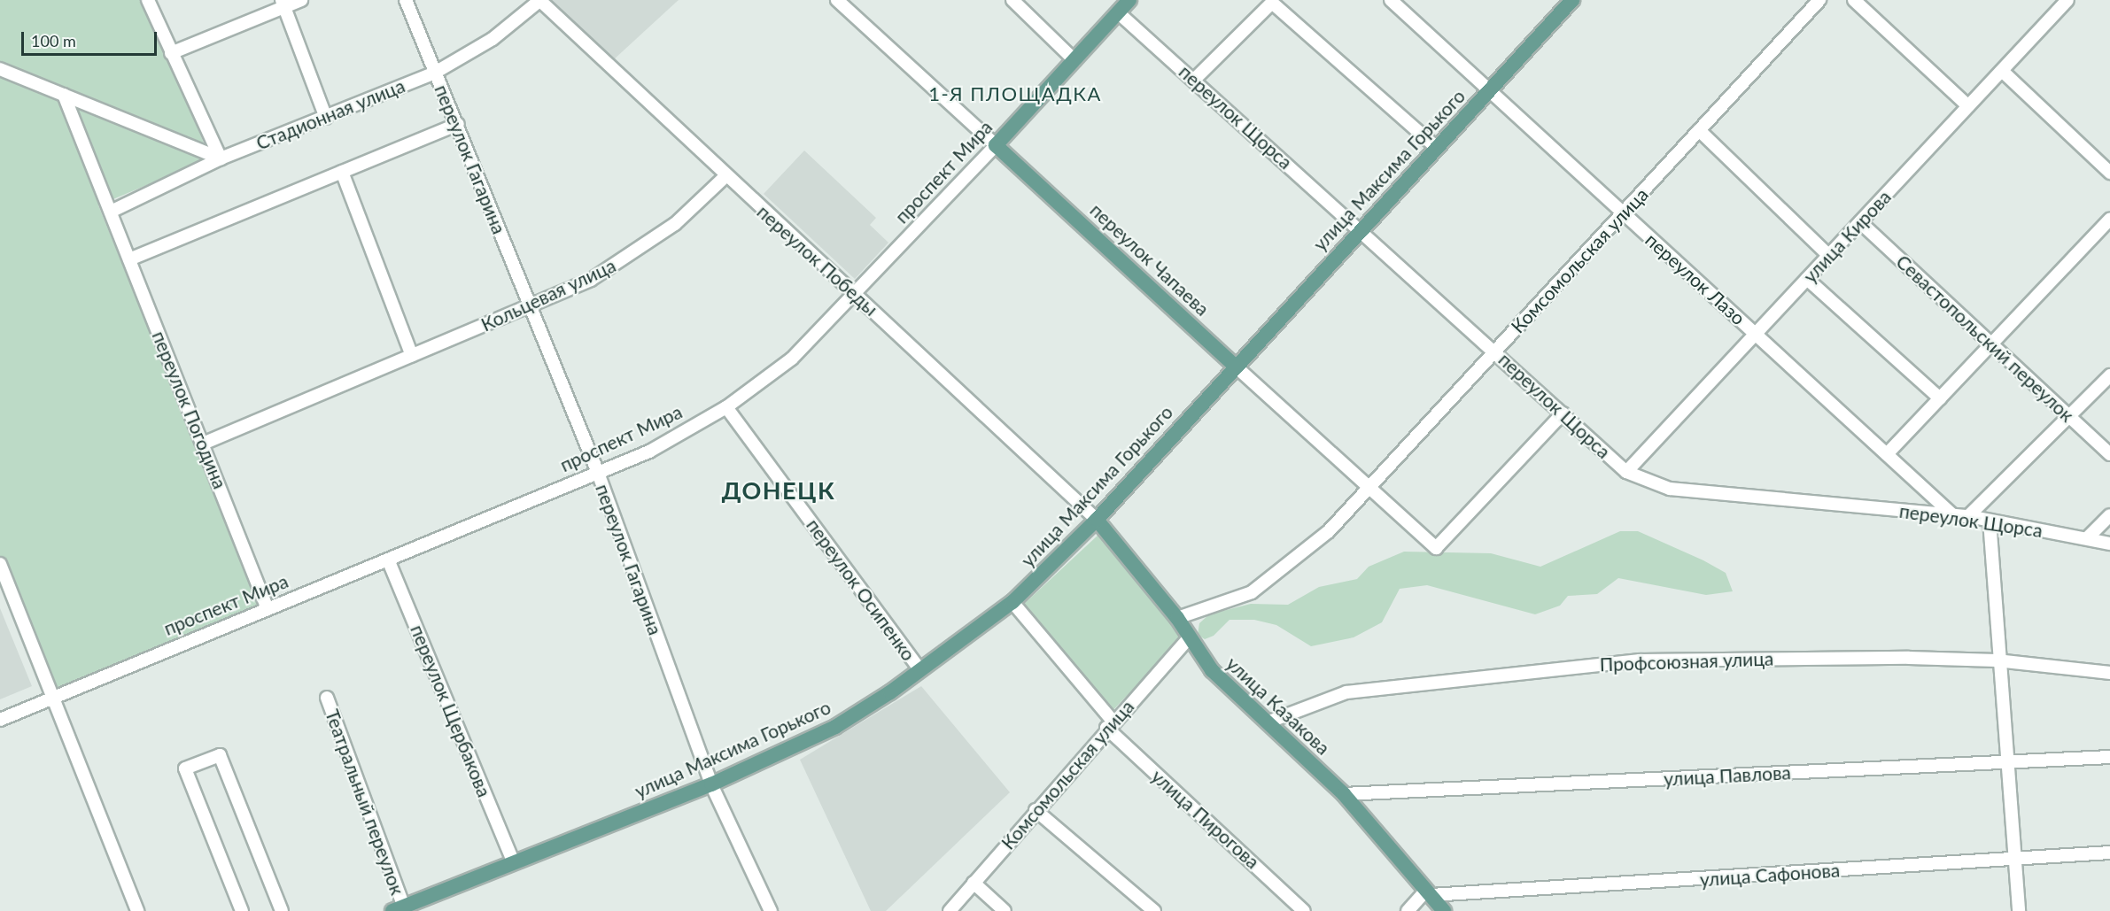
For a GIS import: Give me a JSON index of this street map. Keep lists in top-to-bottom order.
{
  "streets": {
    "main road": [
      "улица Максима Горького",
      "проспект Мира",
      "переулок Чапаева",
      "улица Казакова"
    ],
    "street": [
      "Стадионная улица",
      "переулок Щорса",
      "переулок Гагарина",
      "улица Кирова",
      "переулок Победы",
      "Комсомольская улица",
      "переулок Лазо",
      "Кольцевая улица",
      "Севастопольский переулок",
      "переулок Погодина",
      "переулок Осипенко",
      "Профсоюзная улица",
      "переулок Щербакова",
      "улица Павлова",
      "Театральный переулок",
      "улица Пирогова",
      "улица Сафонова"
    ]
  },
  "crossings": [
    ["Стадионная улица", "переулок Гагарина"],
    ["Стадионная улица", "переулок Победы"],
    ["Стадионная улица", "переулок Погодина"],
    ["переулок Щорса", "улица Максима Горького"],
    ["переулок Щорса", "проспект Мира"],
    ["переулок Щорса", "улица Кирова"],
    ["переулок Щорса", "переулок Чапаева"],
    ["переулок Щорса", "Комсомольская улица"],
    ["переулок Щорса", "переулок Лазо"],
    ["переулок Гагарина", "улица Максима Горького"],
    ["переулок Гагарина", "проспект Мира"],
    ["переулок Гагарина", "Кольцевая улица"],
    ["улица Максима Горького", "переулок Чапаева"],
    ["улица Максима Горького", "переулок Победы"],
    ["улица Максима Горького", "переулок Лазо"],
    ["улица Максима Горького", "переулок Осипенко"],
    ["улица Максима Горького", "улица Казакова"],
    ["улица Максима Горького", "переулок Щербакова"],
    ["улица Максима Горького", "Театральный переулок"],
    ["улица Максима Горького", "улица Пирогова"],
    ["проспект Мира", "переулок Чапаева"],
    ["проспект Мира", "переулок Победы"],
    ["проспект Мира", "переулок Погодина"],
    ["проспект Мира", "переулок Осипенко"],
    ["проспект Мира", "переулок Щербакова"],
    ["улица Кирова", "переулок Лазо"],
    ["улица Кирова", "Севастопольский переулок"],
    ["переулок Чапаева", "Комсомольская улица"],
    ["переулок Победы", "Кольцевая улица"],
    ["переулок Победы", "улица Казакова"],
    ["Комсомольская улица", "переулок Лазо"],
    ["Комсомольская улица", "улица Казакова"],
    ["Комсомольская улица", "улица Пирогова"],
    ["Кольцевая улица", "переулок Погодина"],
    ["Профсоюзная улица", "улица Казакова"],
    ["улица Казакова", "улица Павлова"],
    ["улица Казакова", "улица Сафонова"]
  ],
  "districts": ["1-Я ПЛОЩАДКА", "ДОНЕЦК"],
  "scale_bar": "100 m"
}
